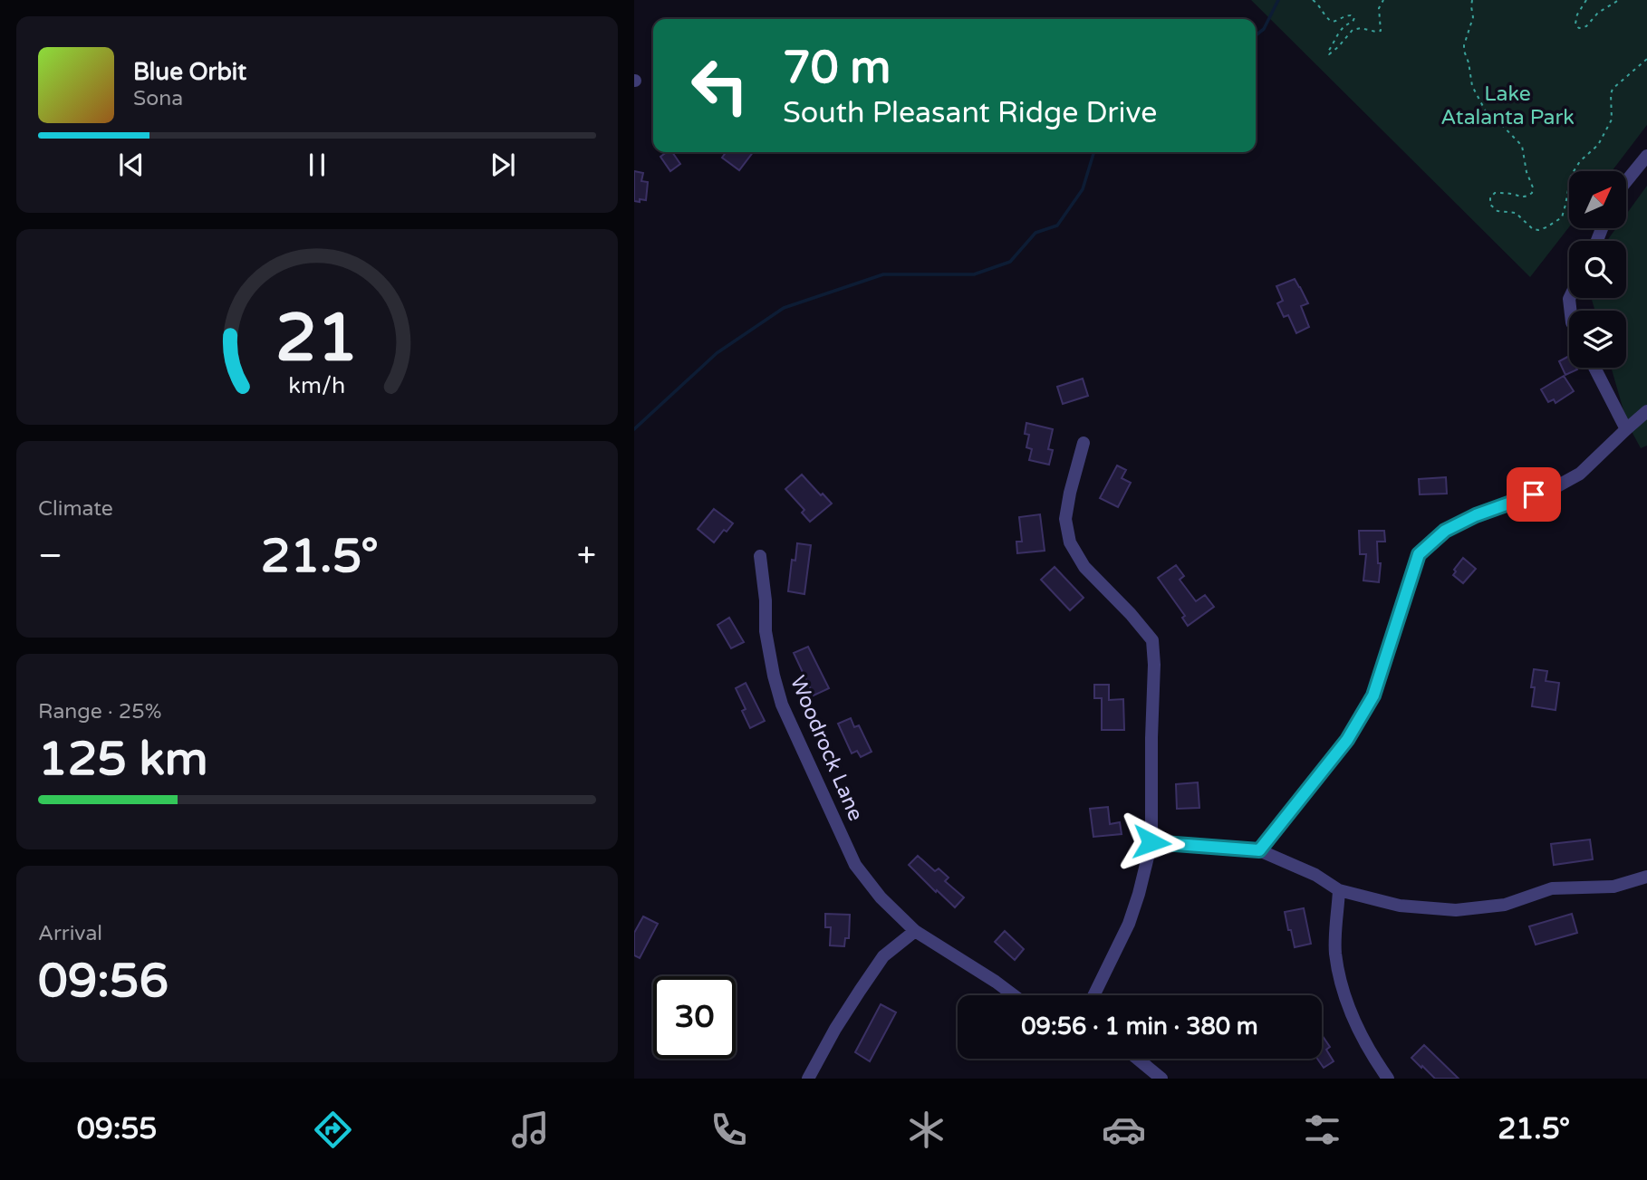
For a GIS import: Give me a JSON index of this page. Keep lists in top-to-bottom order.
{
  "streets": {
    "street": ["Woodrock Lane"]
  },
  "parks": ["Lake Atalanta Park"],
  "north": "top right",
  "page": {
    "turn": ["70 m", "South Pleasant Ridge Drive"],
    "song": ["Blue Orbit", "Sona"],
    "tile": [
      "Climate",
      ["Range · 25%", "125 km"],
      ["Arrival", "09:56"]
    ],
    "heat": ["−", "21.5°", "+"],
    "limit": "30",
    "trip": "09:56 · 1 min · 380 m",
    "tabs": ["09:55", "21.5°"],
    "gauge": ["21", "km/h"]
  }
}
